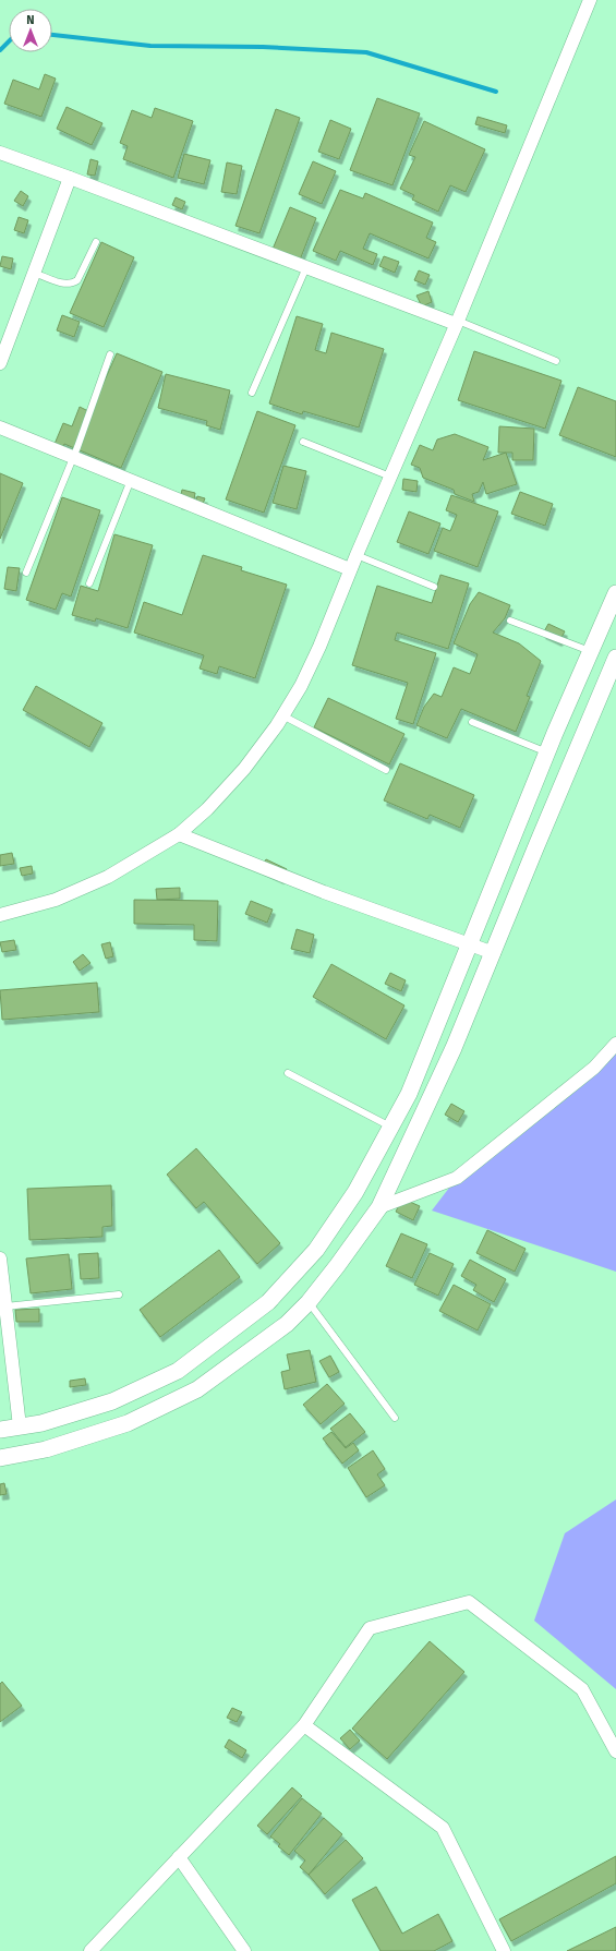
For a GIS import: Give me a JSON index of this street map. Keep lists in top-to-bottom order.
{
  "north": "top"
}
